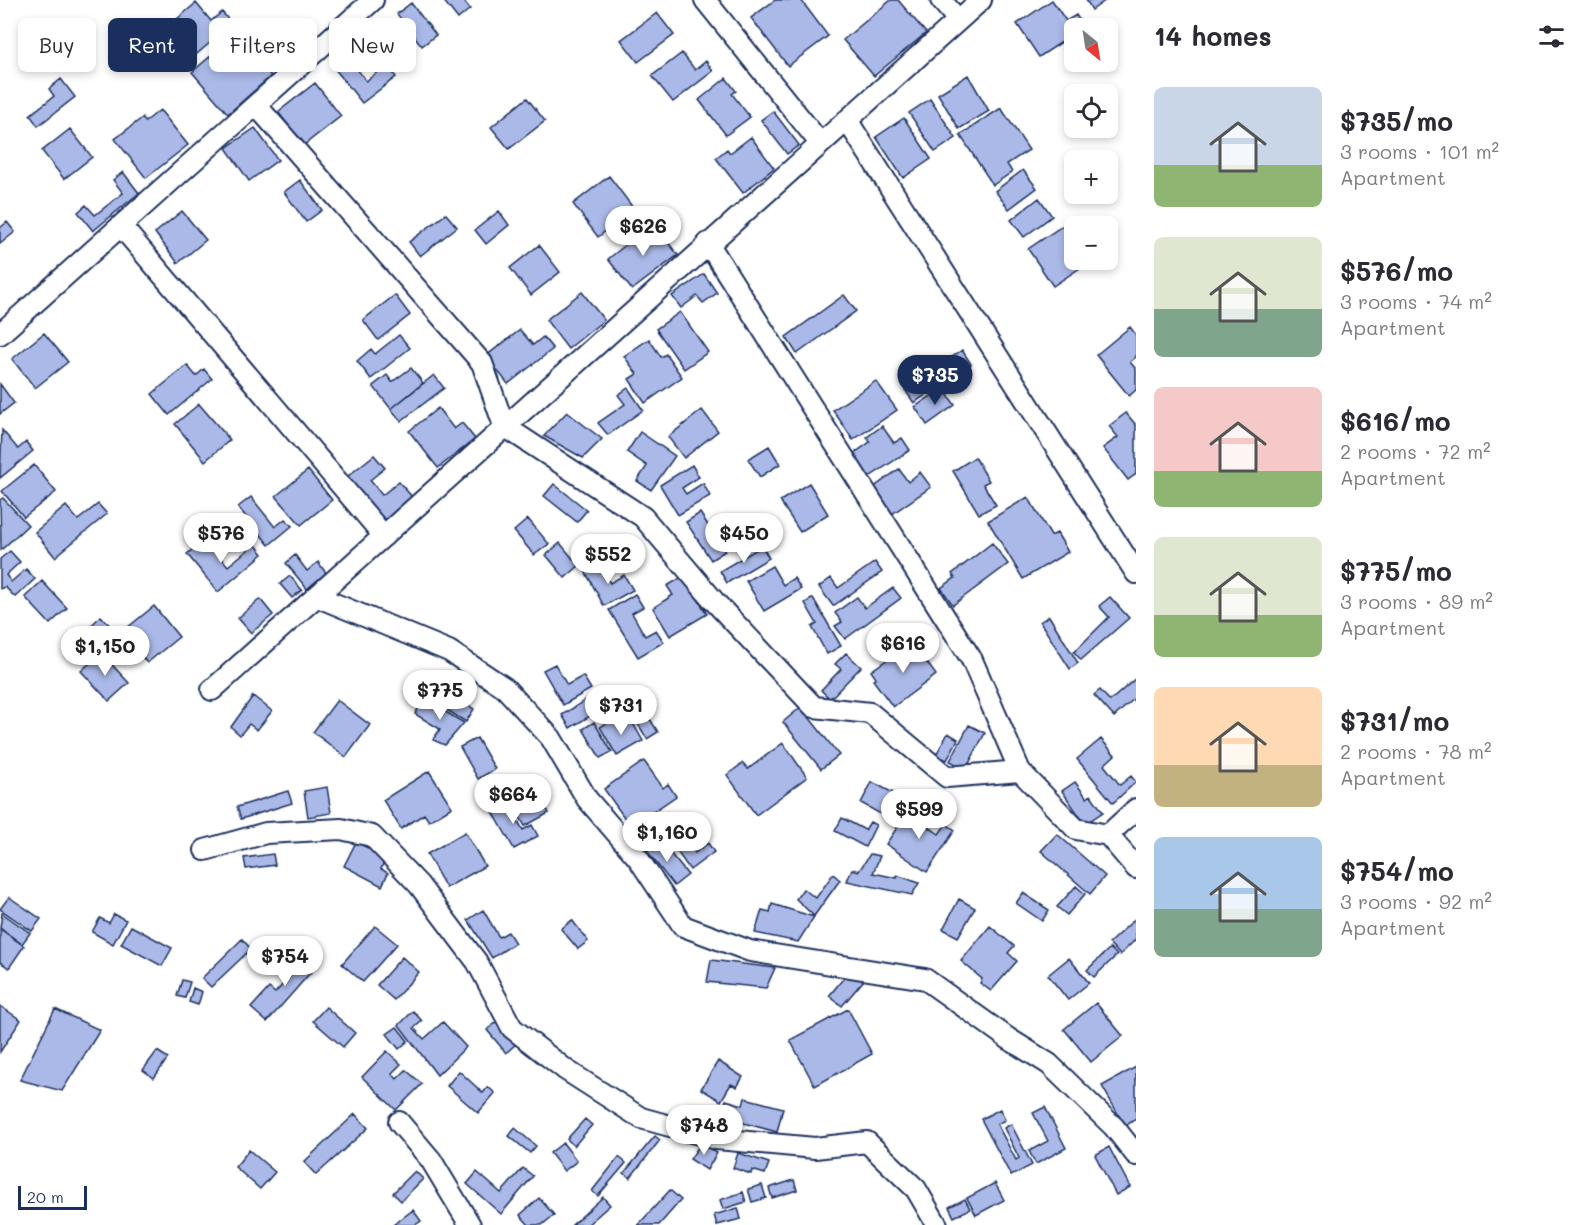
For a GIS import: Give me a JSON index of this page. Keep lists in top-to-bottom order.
{
  "scale_bar": "20 m",
  "north": "bottom right",
  "page": {
    "heading": "14 homes",
    "map_buttons": ["+", "−"],
    "chip": [
      "Buy",
      "Rent",
      "Filters",
      "New"
    ],
    "list": [
      {
        "name": "$735/mo",
        "note": "3 rooms · 101 m² · Apartment"
      },
      {
        "name": "$576/mo",
        "note": "3 rooms · 74 m² · Apartment"
      },
      {
        "name": "$616/mo",
        "note": "2 rooms · 72 m² · Apartment"
      },
      {
        "name": "$775/mo",
        "note": "3 rooms · 89 m² · Apartment"
      },
      {
        "name": "$731/mo",
        "note": "2 rooms · 78 m² · Apartment"
      },
      {
        "name": "$754/mo",
        "note": "3 rooms · 92 m² · Apartment"
      }
    ],
    "price": [
      "$626",
      "$735",
      "$576",
      "$450",
      "$552",
      "$616",
      "$1,150",
      "$775",
      "$731",
      "$664",
      "$599",
      "$1,160",
      "$754",
      "$748"
    ],
    "scale": "20 m"
  }
}
